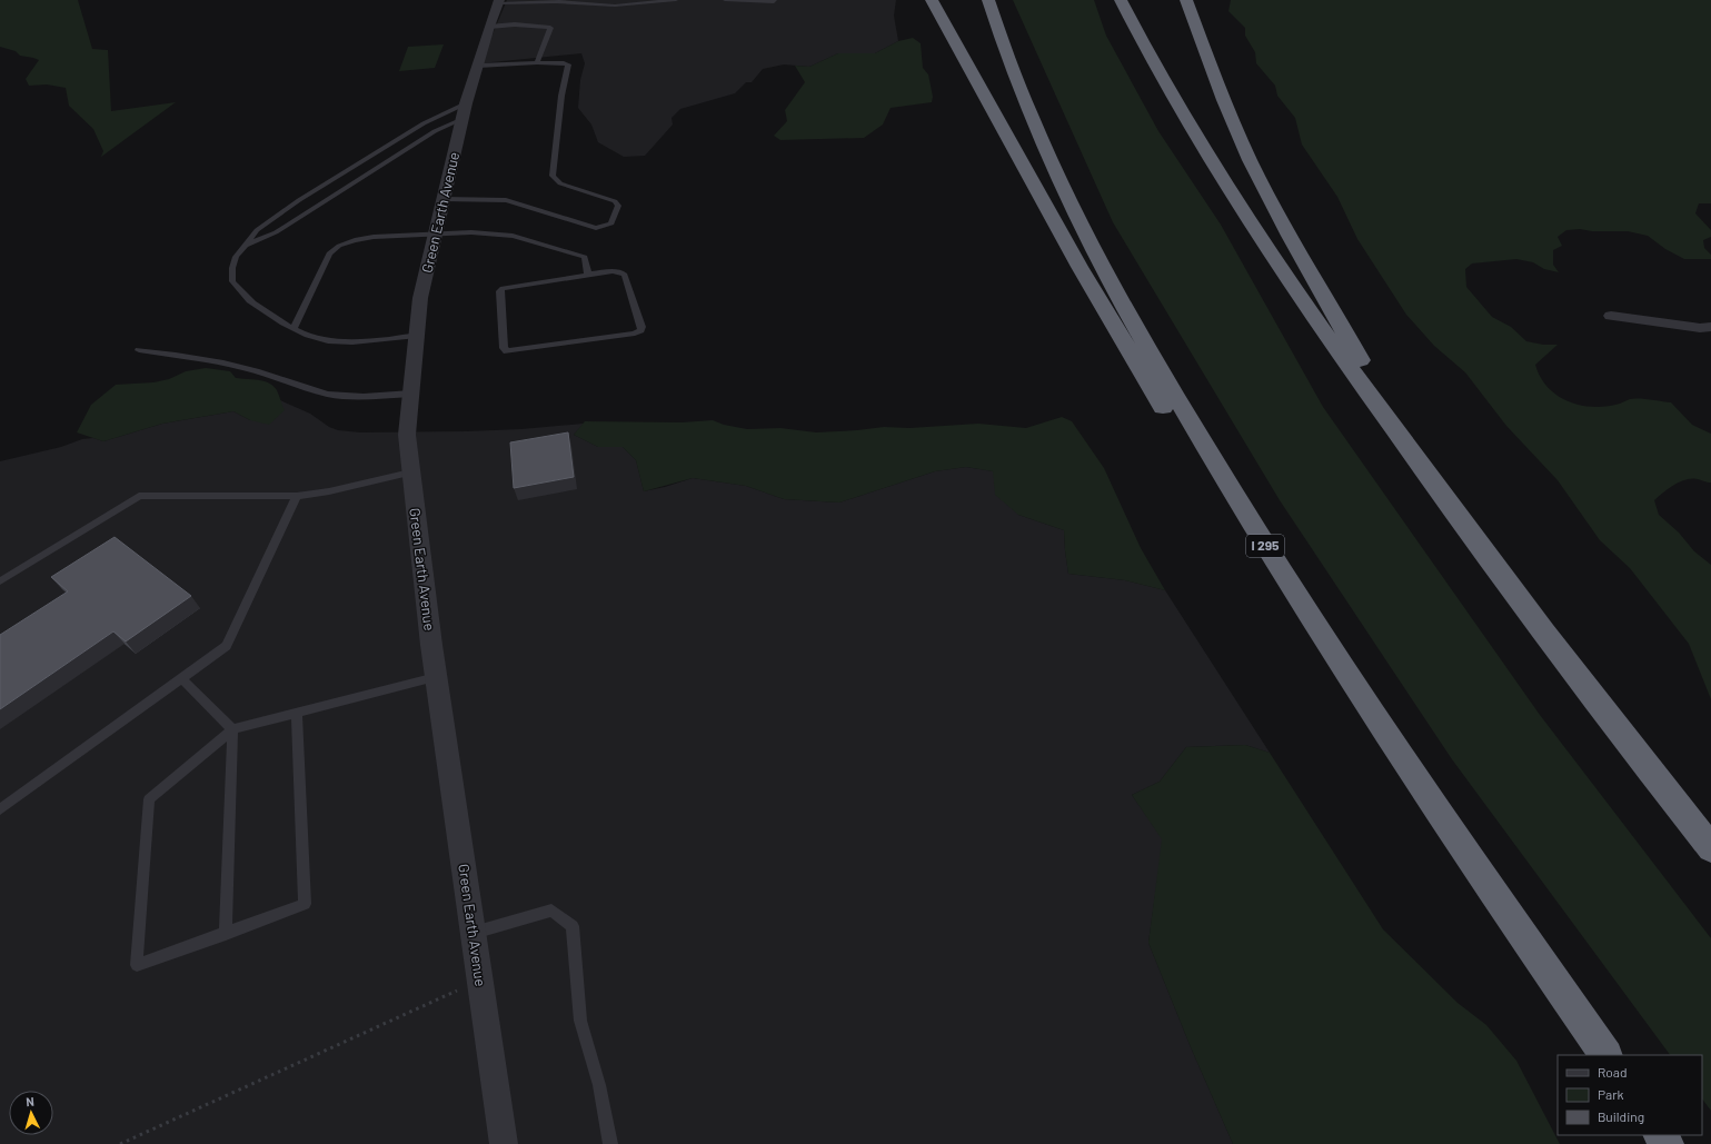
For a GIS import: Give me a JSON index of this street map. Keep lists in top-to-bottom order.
{
  "streets": {
    "highway": ["I 295"],
    "street": ["Green Earth Avenue"]
  },
  "legend": ["Road", "Park", "Building"],
  "north": "top"
}
